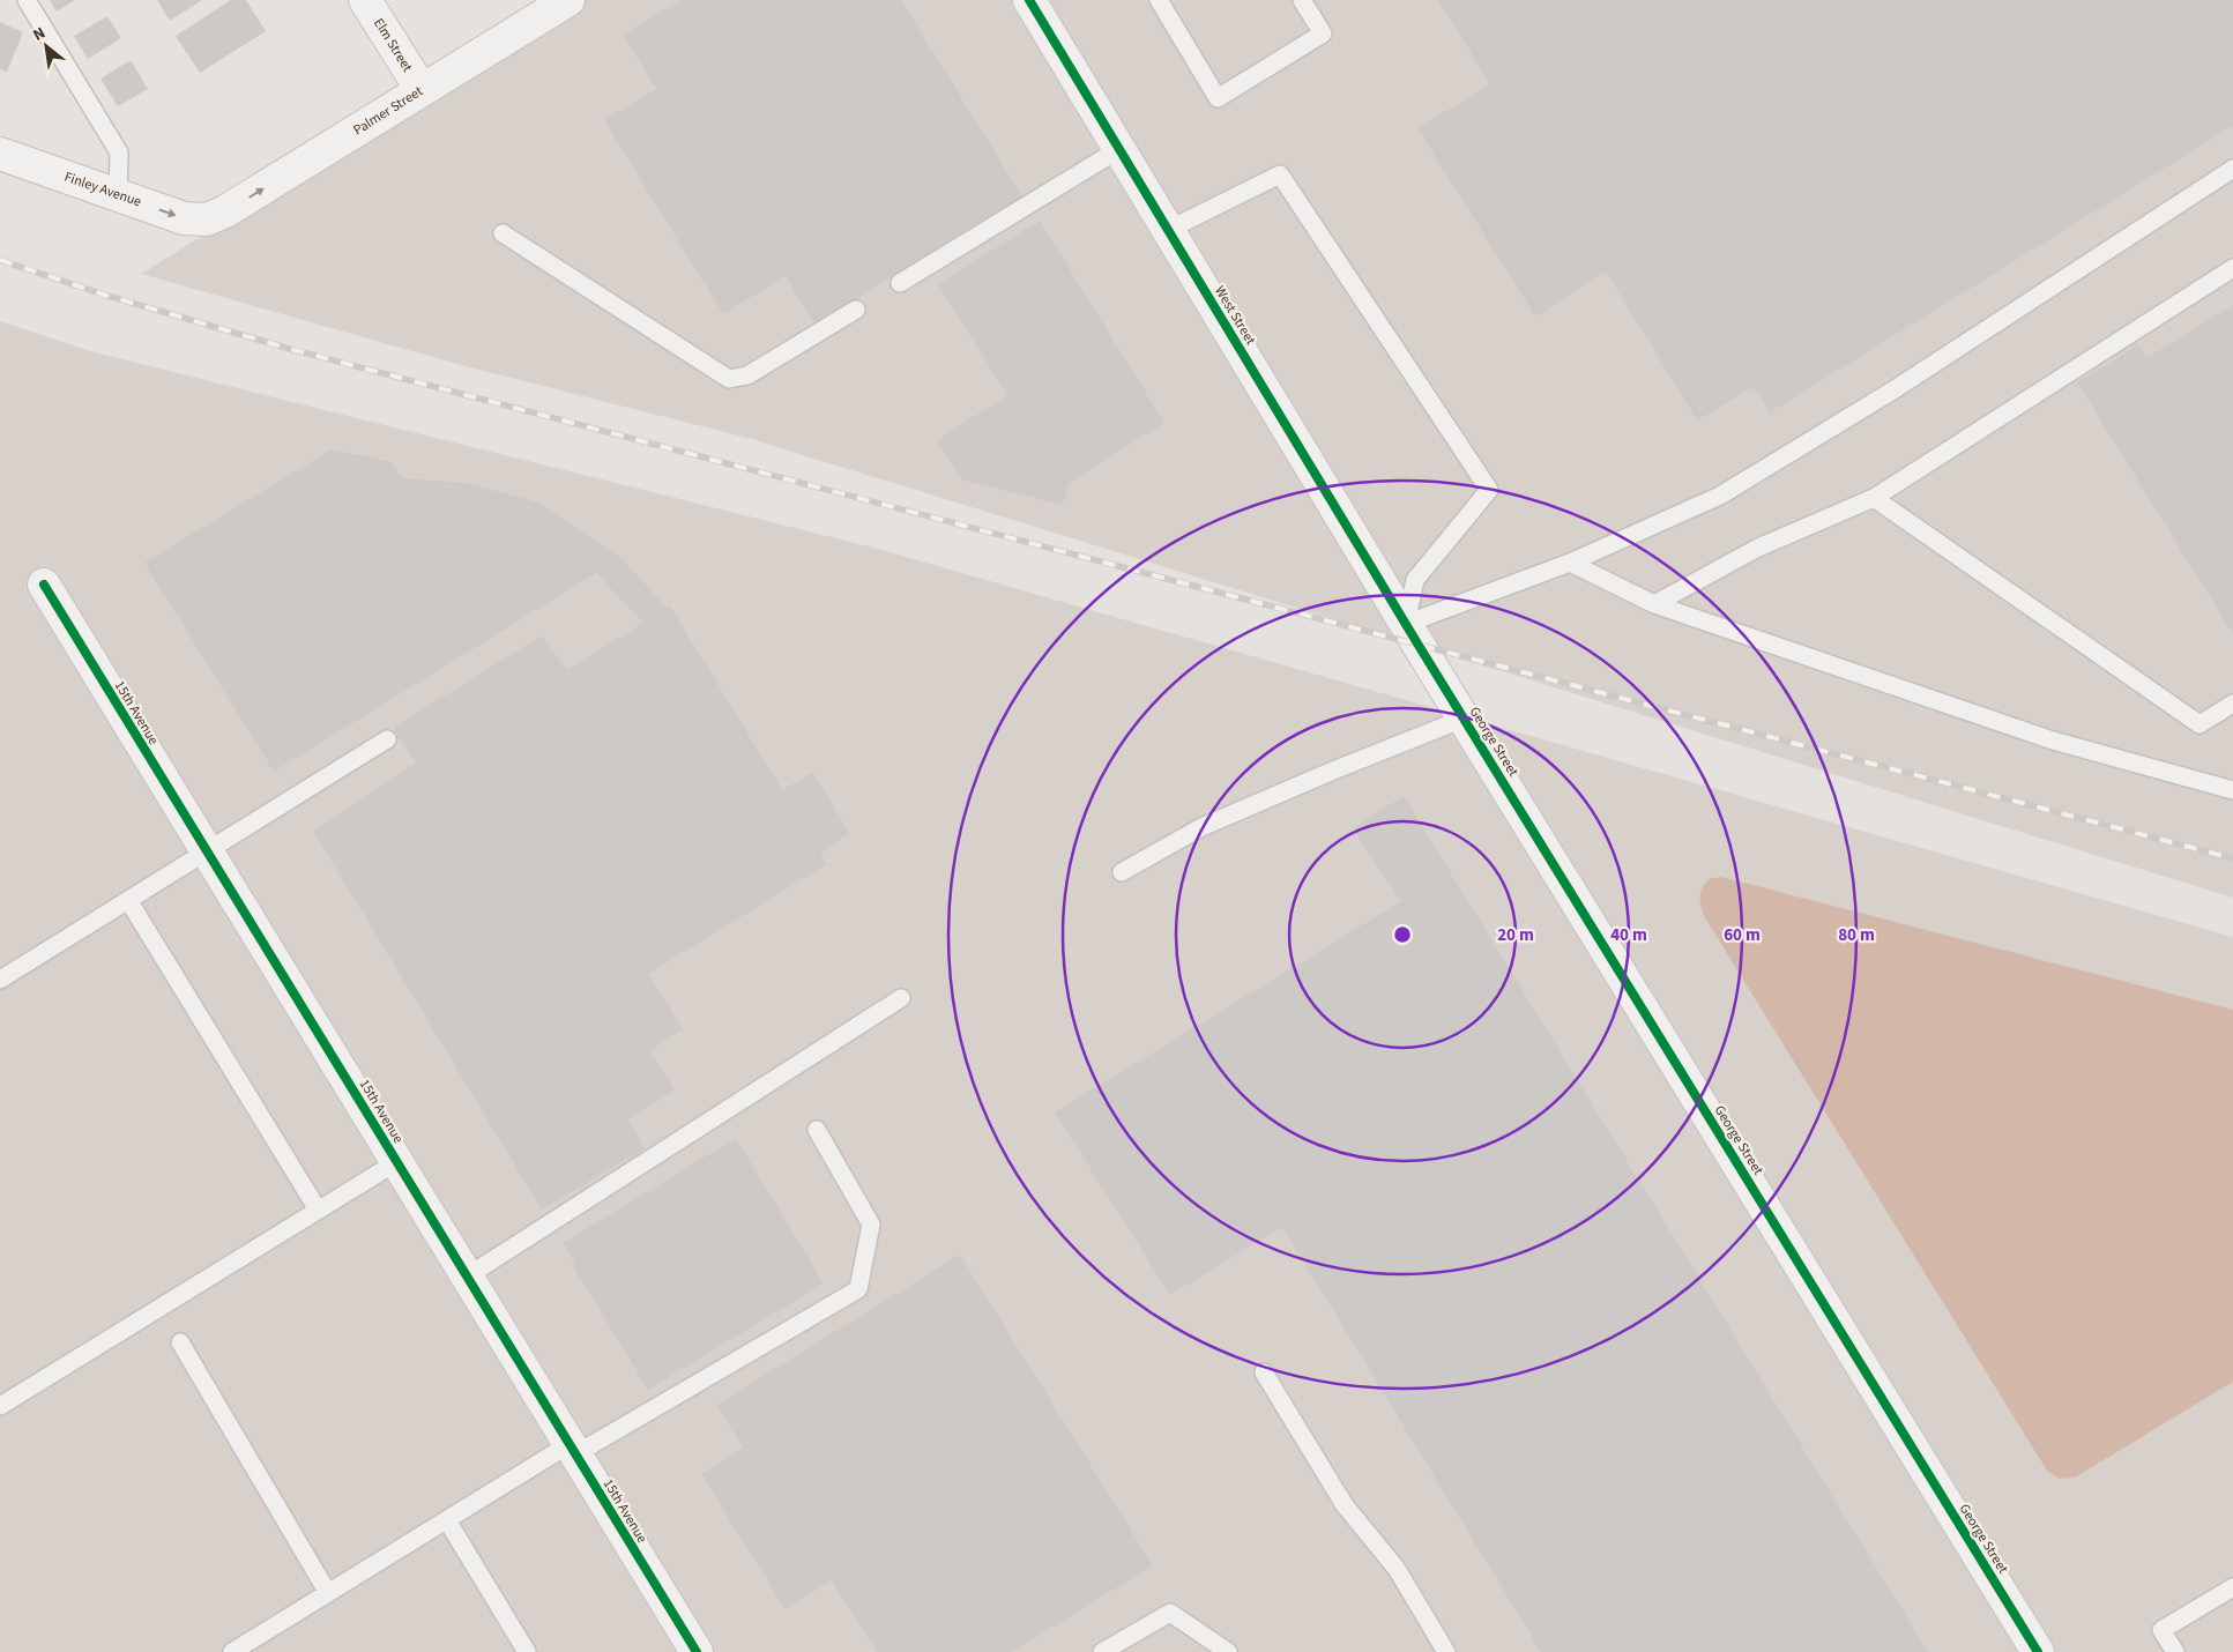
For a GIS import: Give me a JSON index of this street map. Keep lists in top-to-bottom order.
{
  "streets": {
    "street": [
      "Elm Street",
      "Palmer Street",
      "Finley Avenue",
      "West Street",
      "15th Avenue",
      "George Street"
    ]
  },
  "crossings": [
    ["Elm Street", "Palmer Street"],
    ["Palmer Street", "Finley Avenue"],
    ["West Street", "George Street"]
  ],
  "one_way": ["Palmer Street", "Finley Avenue"],
  "north": "top left",
  "rings": [
    "20 m",
    "40 m",
    "60 m",
    "80 m"
  ]
}
